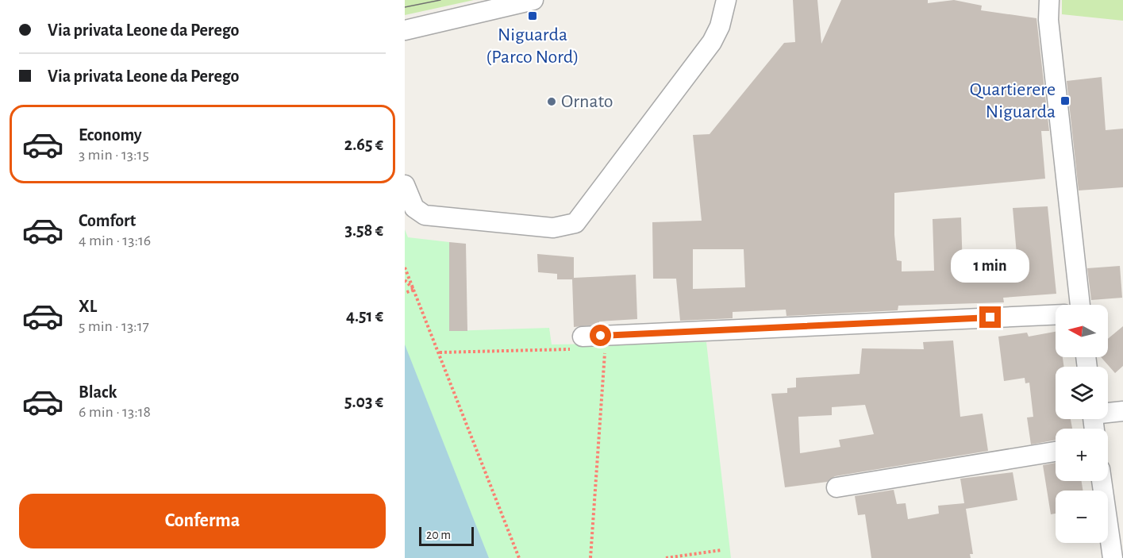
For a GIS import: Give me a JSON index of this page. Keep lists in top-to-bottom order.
{
  "places": {
    "transit": ["Niguarda (Parco Nord)", "Quartierere Niguarda"],
    "other": ["Ornato"]
  },
  "scale_bar": "20 m",
  "north": "left",
  "page": {
    "banner": ["Via privata Leone da Perego", "Via privata Leone da Perego"],
    "list": [
      {
        "name": "Economy",
        "note": "3 min · 13:15",
        "value": "2.65 €"
      },
      {
        "name": "Comfort",
        "note": "4 min · 13:16",
        "value": "3.58 €"
      },
      {
        "name": "XL",
        "note": "5 min · 13:17",
        "value": "4.51 €"
      },
      {
        "name": "Black",
        "note": "6 min · 13:18",
        "value": "5.03 €"
      }
    ],
    "bubble": "1 min",
    "map_buttons": ["+", "−"],
    "buttons": "Conferma",
    "scale": "20 m"
  }
}
